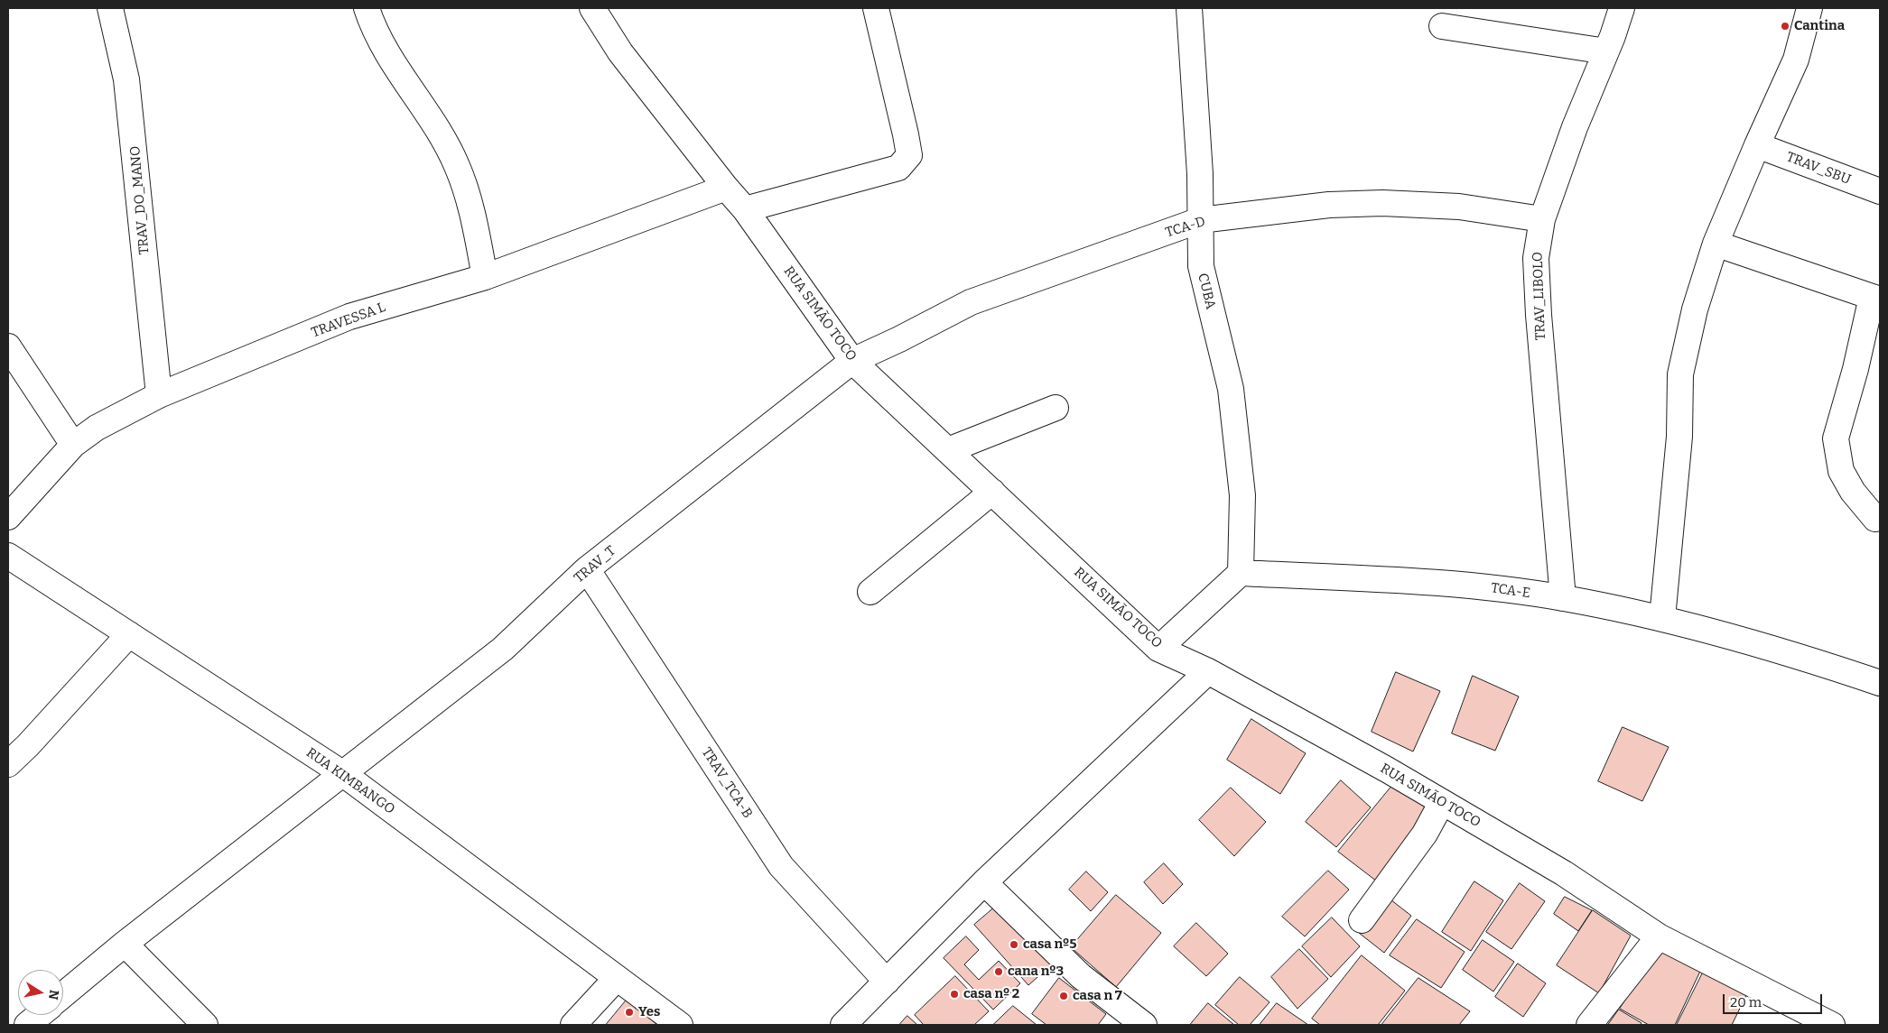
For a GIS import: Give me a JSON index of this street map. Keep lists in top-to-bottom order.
{
  "streets": {
    "street": [
      "TRAV_SBU",
      "TRAV_DO_MANO",
      "TCA-D",
      "CUBA",
      "TRAV_LIBOLO",
      "RUA SIMÃO TOCO",
      "TRAVESSA L",
      "TRAV_T",
      "TCA-E",
      "RUA KIMBANGO",
      "TRAV_TCA-B"
    ]
  },
  "crossings": [
    ["TRAV_DO_MANO", "TRAVESSA L"],
    ["TCA-D", "CUBA"],
    ["TCA-D", "TRAV_LIBOLO"],
    ["TCA-D", "RUA SIMÃO TOCO"],
    ["TCA-D", "TRAV_T"],
    ["CUBA", "TCA-E"],
    ["TRAV_LIBOLO", "TCA-E"],
    ["RUA SIMÃO TOCO", "TRAVESSA L"],
    ["RUA SIMÃO TOCO", "TRAV_T"],
    ["TRAV_T", "RUA KIMBANGO"],
    ["TRAV_T", "TRAV_TCA-B"]
  ],
  "places": [
    "Cantina",
    "casa nº5",
    "cana nº3",
    "casa nº 2",
    "casa n 7",
    "Yes"
  ],
  "scale_bar": "20 m",
  "north": "right"
}
